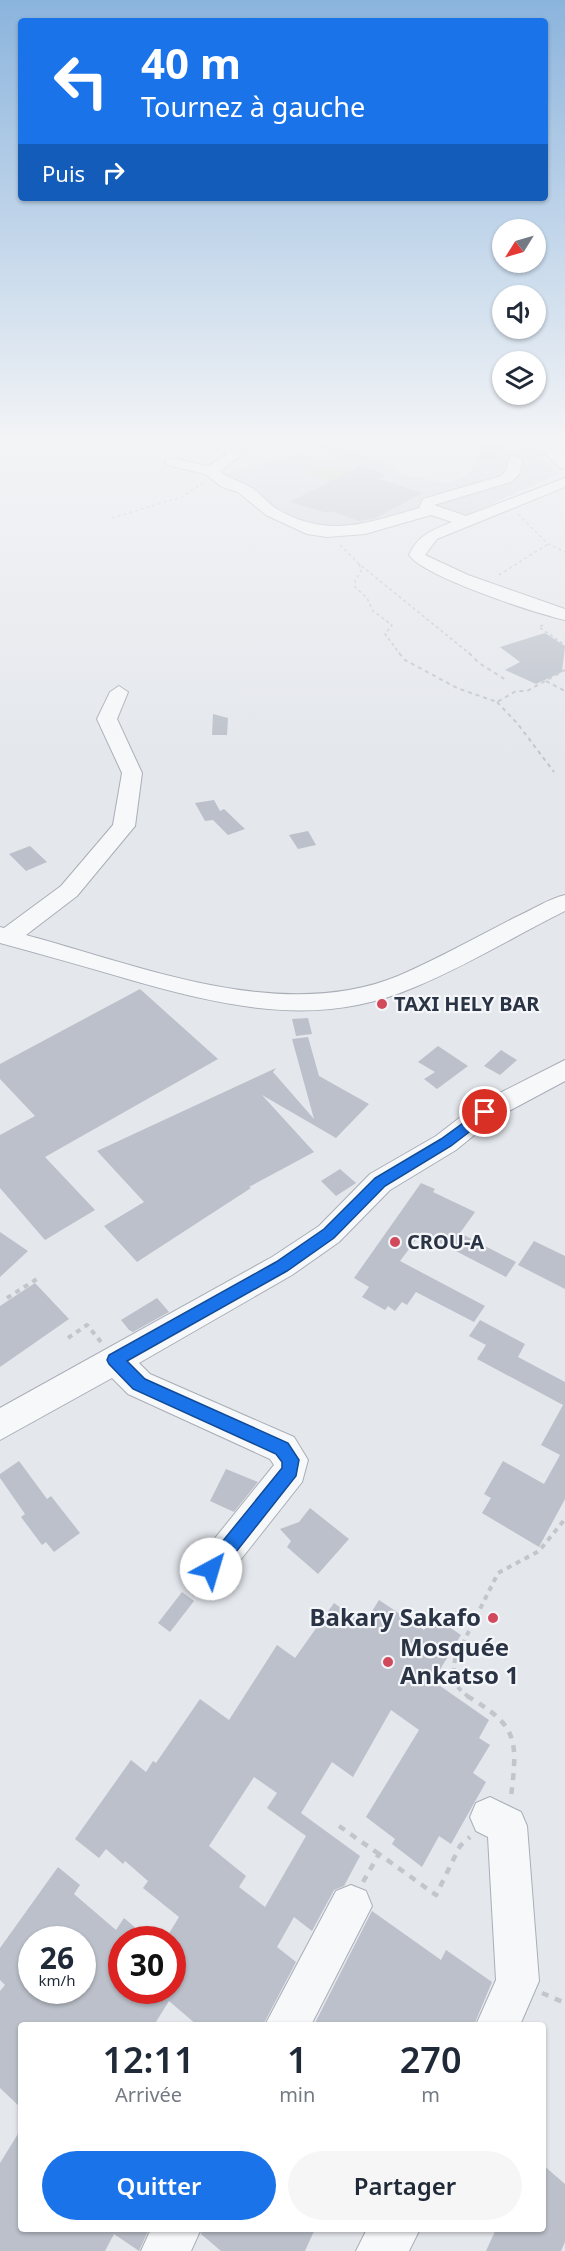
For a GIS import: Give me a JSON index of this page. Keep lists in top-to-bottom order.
{
  "places": [
    "TAXI HELY BAR",
    "CROU-A",
    "Bakary Sakafo",
    "Mosquée Ankatso 1"
  ],
  "north": "bottom left",
  "page": {
    "turn": ["40 m", "Tournez à gauche"],
    "then": "Puis",
    "speed": "26 km/h",
    "limit": "30",
    "eta": [
      "12:11",
      "Arrivée",
      "1",
      "min",
      "270",
      "m"
    ],
    "buttons": ["Quitter", "Partager"]
  }
}
